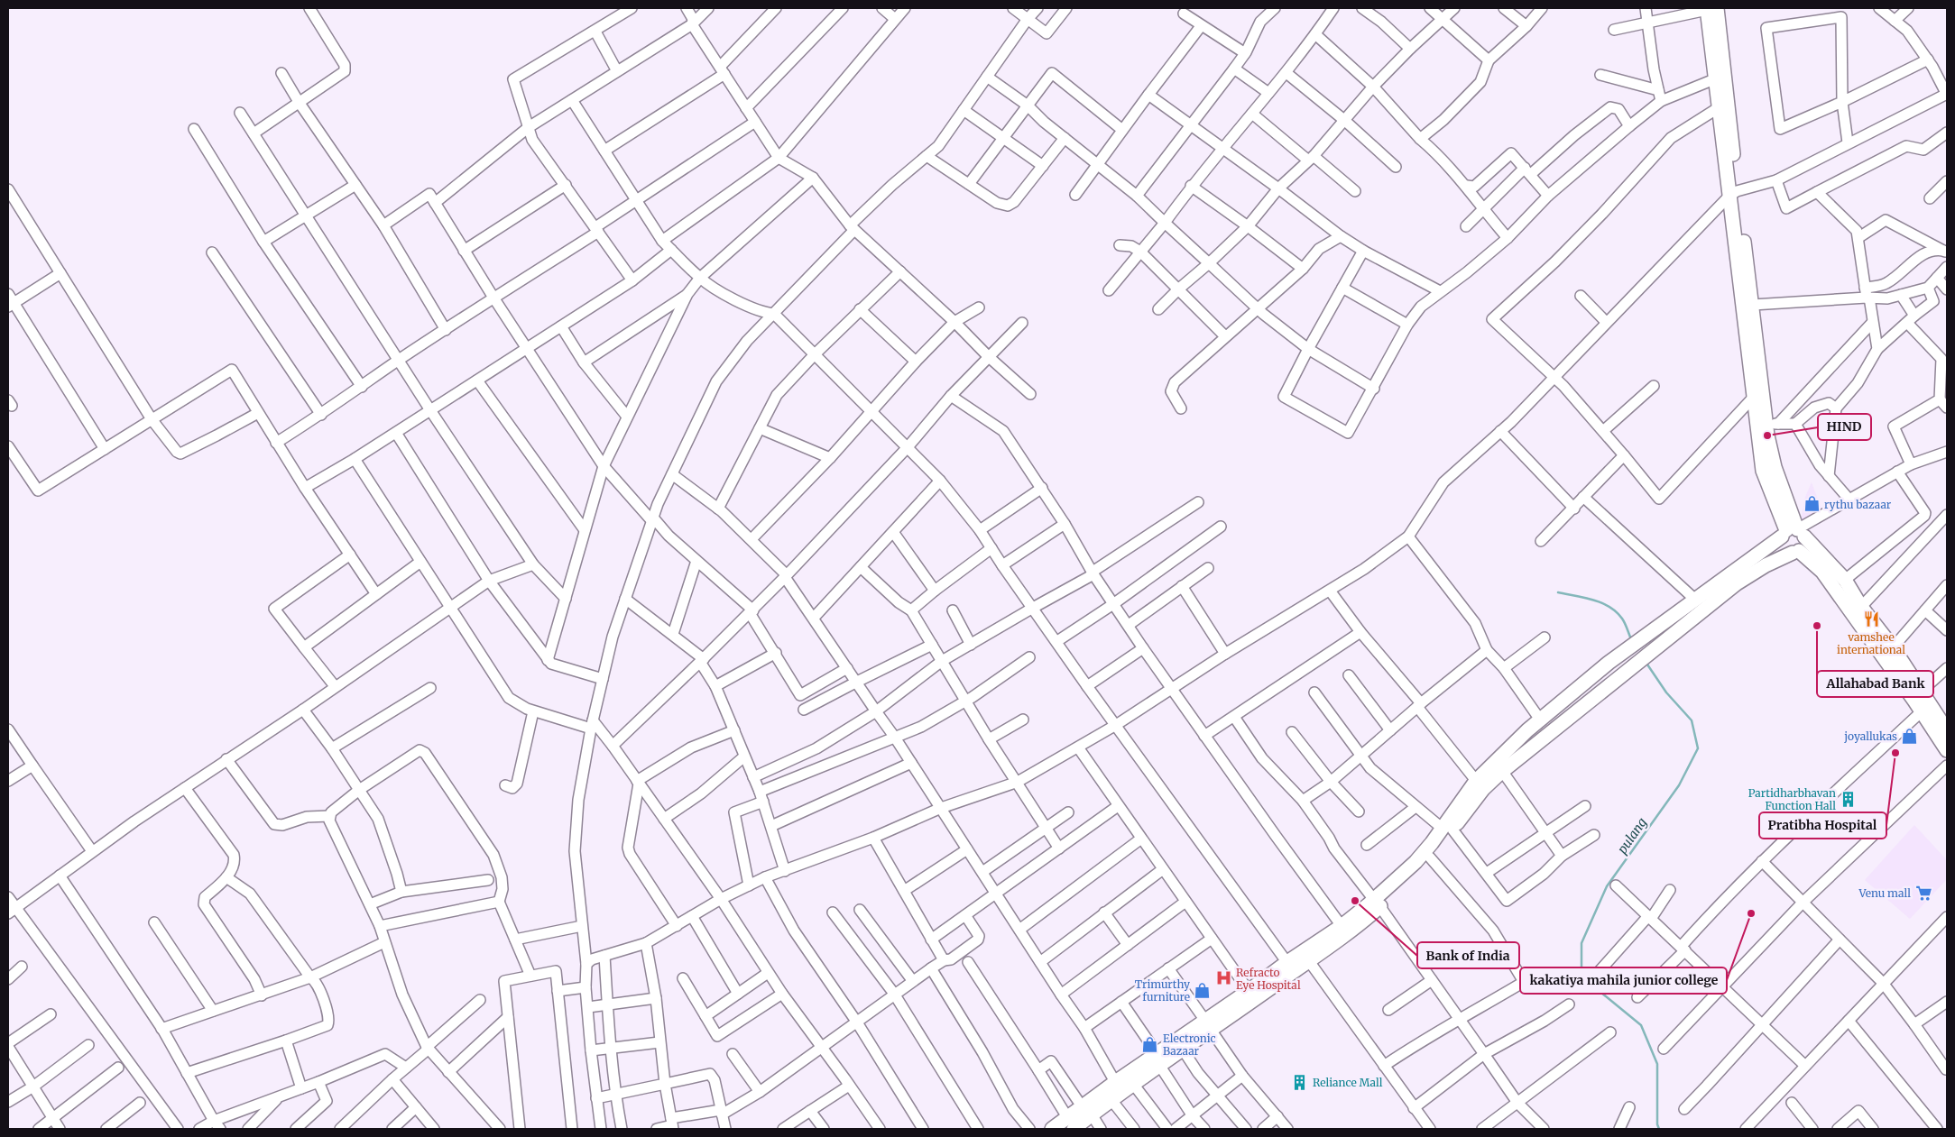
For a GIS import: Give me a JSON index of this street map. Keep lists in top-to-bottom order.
{
  "water": ["pulang"],
  "places": {
    "other": [
      "HIND",
      "Allahabad Bank",
      "Pratibha Hospital",
      "Bank of India",
      "kakatiya mahila junior college"
    ],
    "shop": [
      "rythu bazaar",
      "joyallukas",
      "Trimurthy furniture",
      "Electronic Bazaar"
    ],
    "restaurant": ["vamshee international"],
    "building": ["Partidharbhavan Function Hall", "Reliance Mall"],
    "supermarket": ["Venu mall"],
    "hospital": ["Refracto Eye Hospital"]
  }
}
